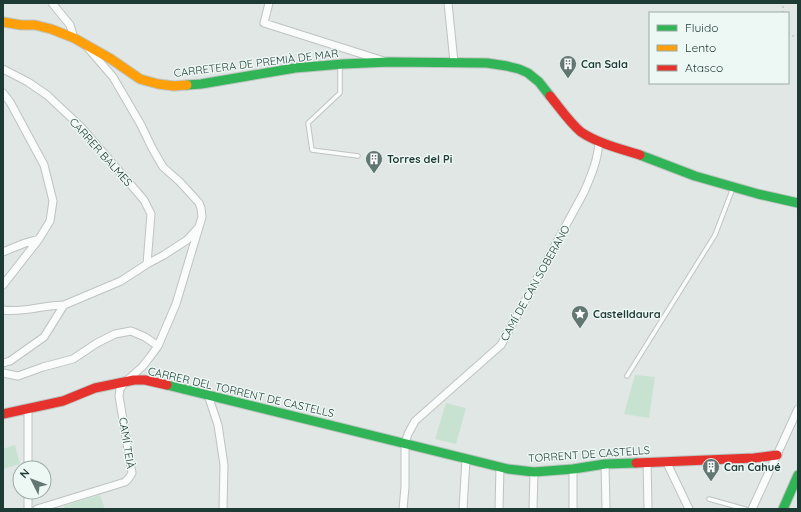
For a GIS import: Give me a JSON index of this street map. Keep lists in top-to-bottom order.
{
  "streets": {
    "main road": ["CARRETERA DE PREMIÀ DE MAR", "CARRER DEL TORRENT DE CASTELLS", "TORRENT DE CASTELLS"],
    "street": ["CARRER BALMES", "CAMÍ DE CAN SOBERANO", "CAMÍ TEIÀ"]
  },
  "crossings": [
    ["CARRETERA DE PREMIÀ DE MAR", "CAMÍ DE CAN SOBERANO"],
    ["CAMÍ DE CAN SOBERANO", "CARRER DEL TORRENT DE CASTELLS"],
    ["CAMÍ DE CAN SOBERANO", "TORRENT DE CASTELLS"],
    ["CARRER DEL TORRENT DE CASTELLS", "CAMÍ TEIÀ"],
    ["CARRER DEL TORRENT DE CASTELLS", "TORRENT DE CASTELLS"]
  ],
  "places": {
    "building": ["Can Sala", "Torres del Pi", "Can Cahué"],
    "place": ["Castelldaura"]
  },
  "legend": ["Fluido", "Lento", "Atasco"],
  "north": "top left"
}
